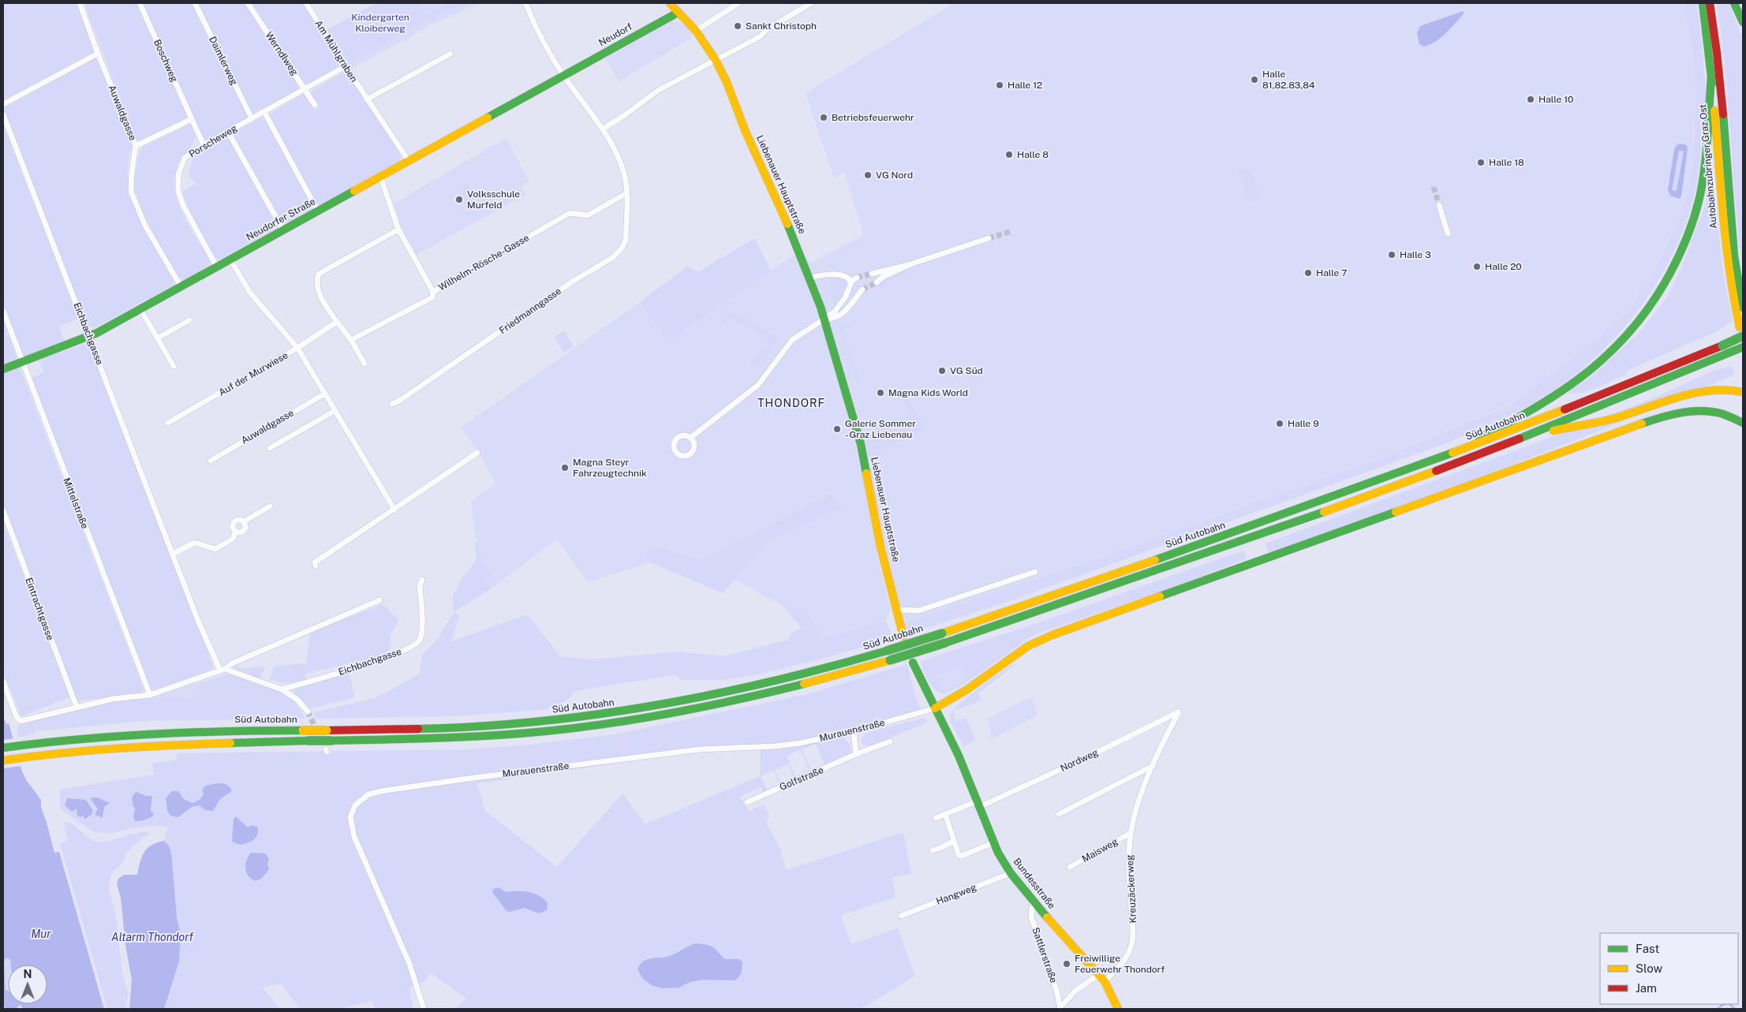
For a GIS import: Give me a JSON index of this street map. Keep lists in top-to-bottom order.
{
  "streets": {
    "main road": [
      "Neudorf",
      "Autobahnzubringer Graz Ost",
      "Liebenauer Hauptstraße",
      "Neudorfer Straße",
      "Süd Autobahn",
      "Bundesstraße"
    ],
    "street": [
      "Am Mühlgraben",
      "Werndlweg",
      "Boschweg",
      "Daimlerweg",
      "Auwaldgasse",
      "Porscheweg",
      "Wilhelm-Rösche-Gasse",
      "Friedmanngasse",
      "Eichbachgasse",
      "Auf der Murwiese",
      "Mittelstraße",
      "Eintrachtgasse",
      "Murauenstraße",
      "Nordweg",
      "Golfstraße",
      "Maisweg",
      "Kreuzäckerweg",
      "Hangweg",
      "Sattlerstraße"
    ]
  },
  "crossings": [
    ["Neudorf", "Liebenauer Hauptstraße"],
    ["Neudorf", "Neudorfer Straße"],
    ["Am Mühlgraben", "Porscheweg"],
    ["Am Mühlgraben", "Neudorfer Straße"],
    ["Werndlweg", "Porscheweg"],
    ["Boschweg", "Porscheweg"],
    ["Daimlerweg", "Porscheweg"],
    ["Auwaldgasse", "Neudorfer Straße"],
    ["Porscheweg", "Neudorfer Straße"],
    ["Neudorfer Straße", "Wilhelm-Rösche-Gasse"],
    ["Neudorfer Straße", "Eichbachgasse"],
    ["Neudorfer Straße", "Mittelstraße"],
    ["Wilhelm-Rösche-Gasse", "Friedmanngasse"],
    ["Murauenstraße", "Bundesstraße"],
    ["Nordweg", "Bundesstraße"],
    ["Nordweg", "Kreuzäckerweg"],
    ["Maisweg", "Kreuzäckerweg"],
    ["Bundesstraße", "Kreuzäckerweg"],
    ["Bundesstraße", "Hangweg"],
    ["Bundesstraße", "Sattlerstraße"],
    ["Kreuzäckerweg", "Sattlerstraße"]
  ],
  "districts": ["THONDORF"],
  "water": ["Mur", "Altarm Thondorf"],
  "parks": ["Kindergarten Kloiberweg"],
  "places": [
    "Sankt Christoph",
    "Halle 81,82.83,84",
    "Halle 12",
    "Halle 10",
    "Betriebsfeuerwehr",
    "Halle 8",
    "Halle 18",
    "VG Nord",
    "Volksschule Murfeld",
    "Halle 3",
    "Halle 20",
    "Halle 7",
    "VG Süd",
    "Magna Kids World",
    "Halle 9",
    "Galerie Sommer - Graz Liebenau",
    "Magna Steyr Fahrzeugtechnik",
    "Freiwillige Feuerwehr Thondorf"
  ],
  "legend": ["Fast", "Slow", "Jam"],
  "north": "top"
}
